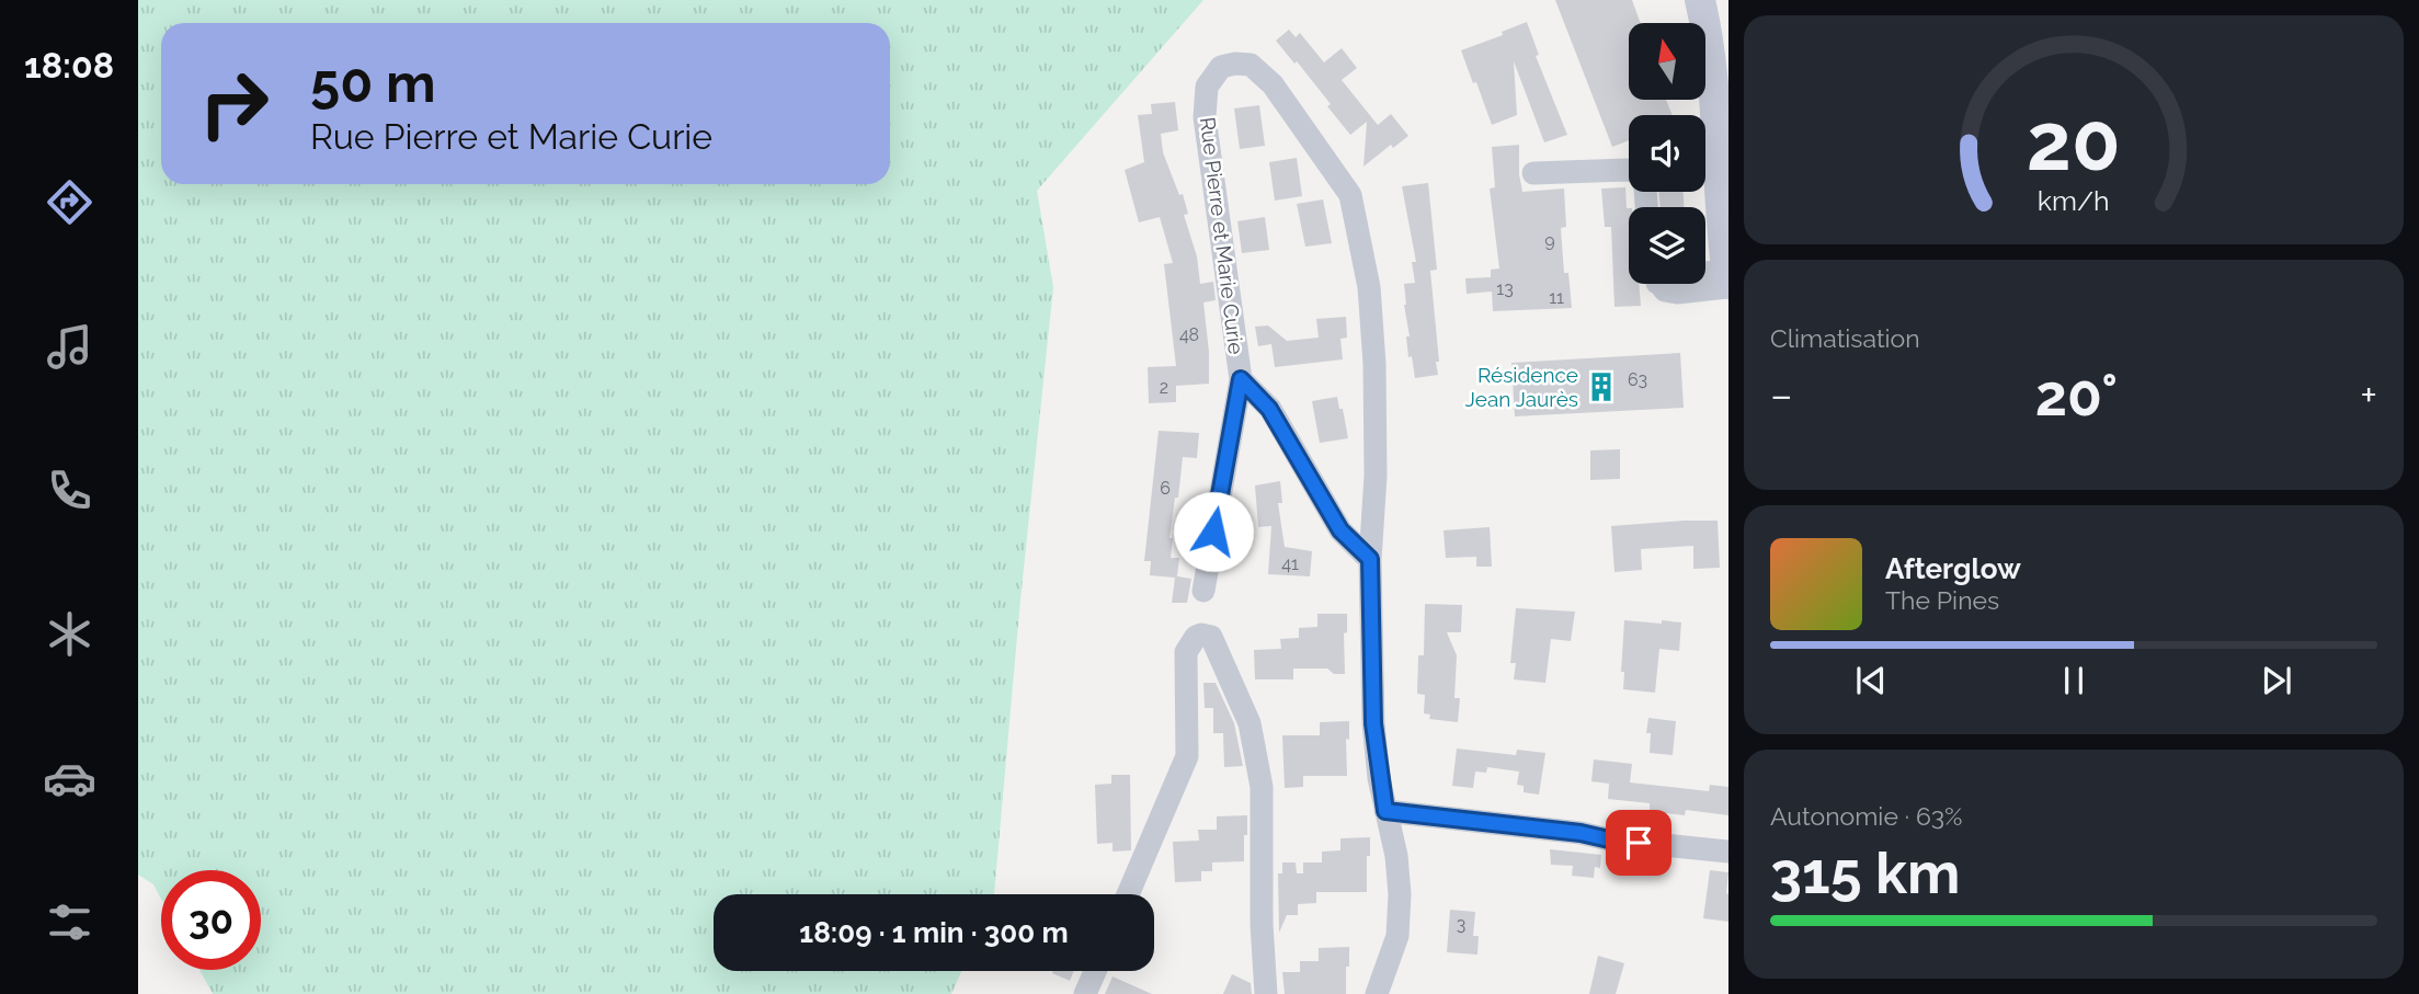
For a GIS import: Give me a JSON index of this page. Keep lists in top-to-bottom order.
{
  "streets": {
    "street": ["Rue Pierre et Marie Curie"]
  },
  "places": {
    "building": ["Résidence Jean Jaurès"]
  },
  "house_numbers": [
    "9",
    "13",
    "11",
    "48",
    "63",
    "2",
    "6",
    "41",
    "3"
  ],
  "north": "top",
  "page": {
    "tabs": "18:08",
    "turn": ["50 m", "Rue Pierre et Marie Curie"],
    "tile": [
      "Climatisation",
      ["Autonomie · 63%", "315 km"]
    ],
    "heat": ["−", "20°", "+"],
    "song": ["Afterglow", "The Pines"],
    "limit": "30",
    "trip": "18:09 · 1 min · 300 m",
    "gauge": ["20", "km/h"]
  }
}
